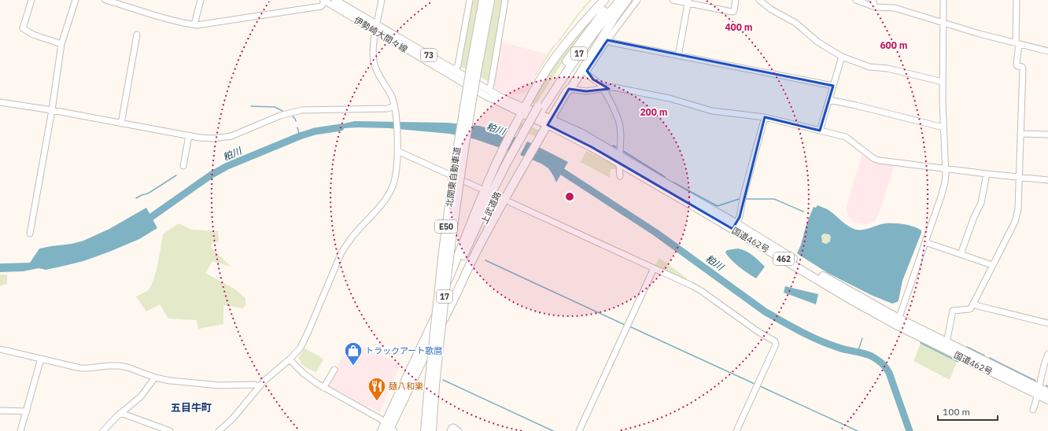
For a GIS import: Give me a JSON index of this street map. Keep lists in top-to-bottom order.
{
  "streets": {
    "highway": [
      "17",
      "北関東自動車道",
      "上武道路",
      "E50",
      "国道462号",
      "462"
    ],
    "main road": ["伊勢崎大間々線", "73"]
  },
  "crossings": [
    ["伊勢崎大間々線", "国道462号"]
  ],
  "districts": ["五目牛町"],
  "water": ["粕川"],
  "places": {
    "shop": ["トラックアート歌麿"],
    "restaurant": ["麺八和樂"]
  },
  "scale_bar": "100 m",
  "rings": ["400 m", "600 m", "200 m"]
}
